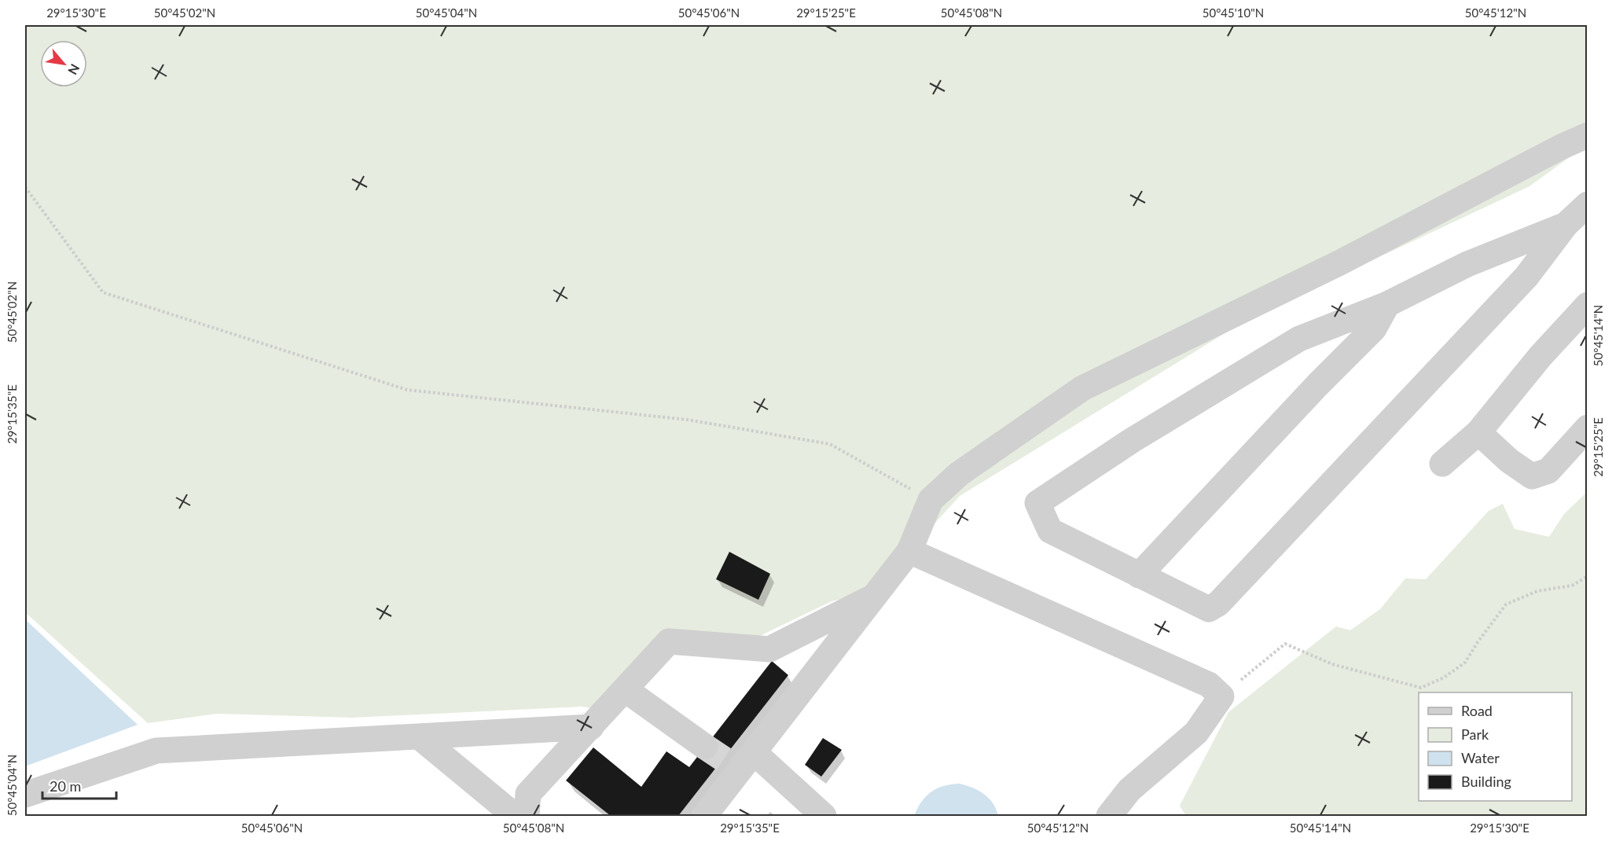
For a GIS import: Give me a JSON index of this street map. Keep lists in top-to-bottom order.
{
  "legend": [
    "Road",
    "Park",
    "Water",
    "Building"
  ],
  "scale_bar": "20 m",
  "north": "bottom right",
  "coordinates": [
    "29°15'30\"E",
    "50°45'02\"N",
    "50°45'04\"N",
    "50°45'06\"N",
    "29°15'25\"E",
    "50°45'08\"N",
    "50°45'10\"N",
    "50°45'12\"N",
    "50°45'14\"N",
    "29°15'35\"E"
  ]
}
